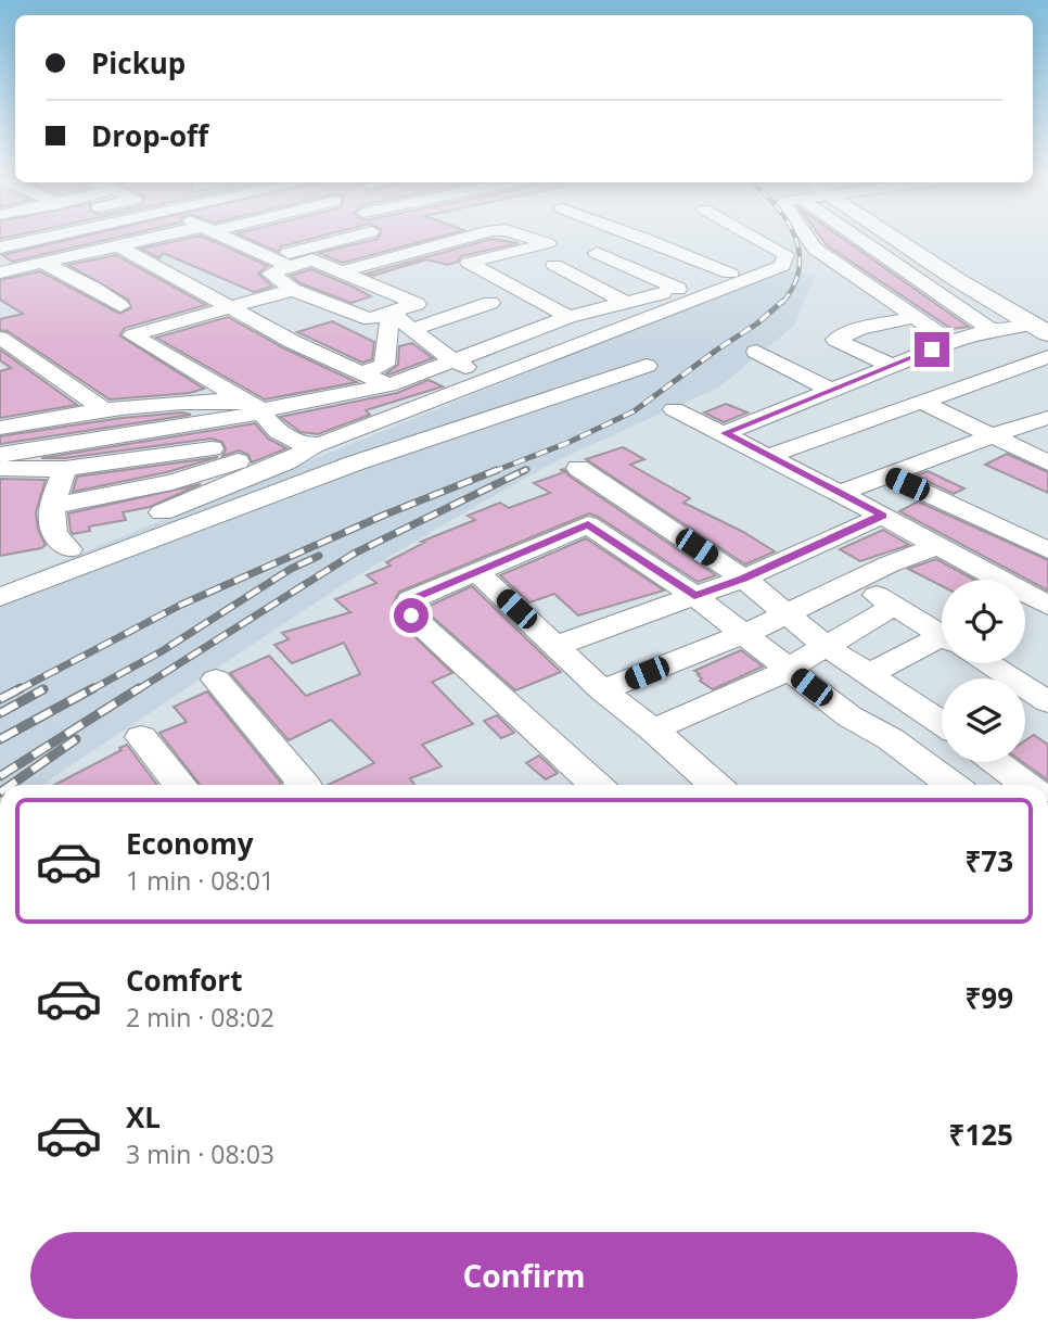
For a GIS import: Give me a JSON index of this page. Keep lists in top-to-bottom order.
{
  "page": {
    "banner": ["Pickup", "Drop-off"],
    "list": [
      {
        "name": "Economy",
        "note": "1 min · 08:01",
        "value": "₹73"
      },
      {
        "name": "Comfort",
        "note": "2 min · 08:02",
        "value": "₹99"
      },
      {
        "name": "XL",
        "note": "3 min · 08:03",
        "value": "₹125"
      }
    ],
    "buttons": "Confirm"
  }
}
